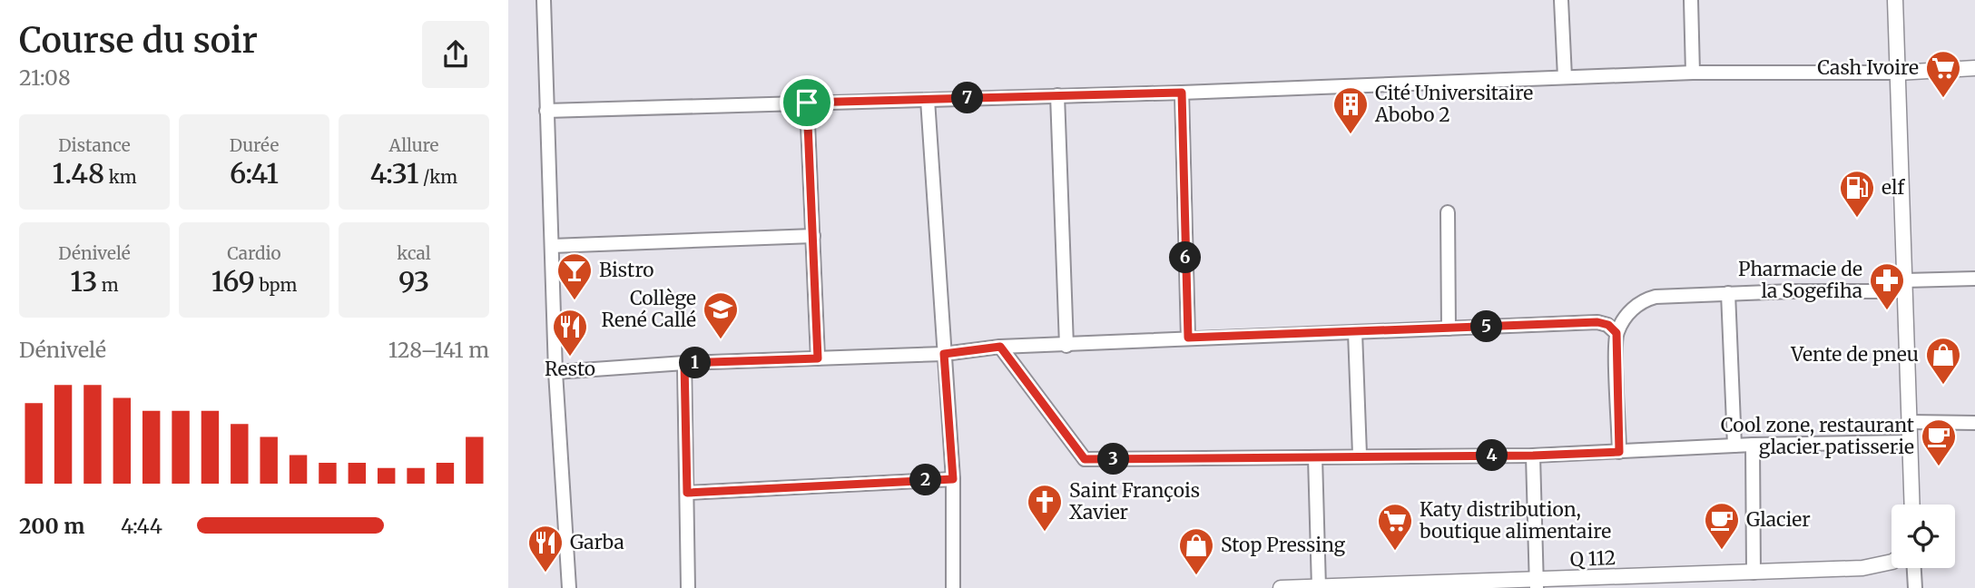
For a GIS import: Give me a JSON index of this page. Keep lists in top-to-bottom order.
{
  "streets": {
    "street": ["Q 112"]
  },
  "places": {
    "supermarket": ["Cash Ivoire", "Katy distribution, boutique alimentaire"],
    "building": ["Cité Universitaire Abobo 2"],
    "fuel station": ["elf"],
    "bar": ["Bistro"],
    "pharmacy": ["Pharmacie de la Sogefiha"],
    "school or university": ["Collège René Callé"],
    "restaurant": ["Resto", "Garba"],
    "shop": ["Vente de pneu", "Stop Pressing"],
    "cafe": ["Cool zone, restaurant glacier patisserie", "Glacier"],
    "church": ["Saint François Xavier"]
  },
  "page": {
    "heading": ["Course du soir", "21:08"],
    "pins": [
      "7",
      "6",
      "5",
      "1",
      "4",
      "3",
      "2"
    ],
    "stats": [
      ["Distance", "1.48 km"],
      ["Durée", "6:41"],
      ["Allure", "4:31 /km"],
      ["Dénivelé", "13 m"],
      ["Cardio", "169 bpm"],
      ["kcal", "93"]
    ],
    "chart": ["Dénivelé", "128–141 m"],
    "list": [
      {
        "name": "200 m",
        "note": "4:44"
      }
    ]
  }
}
